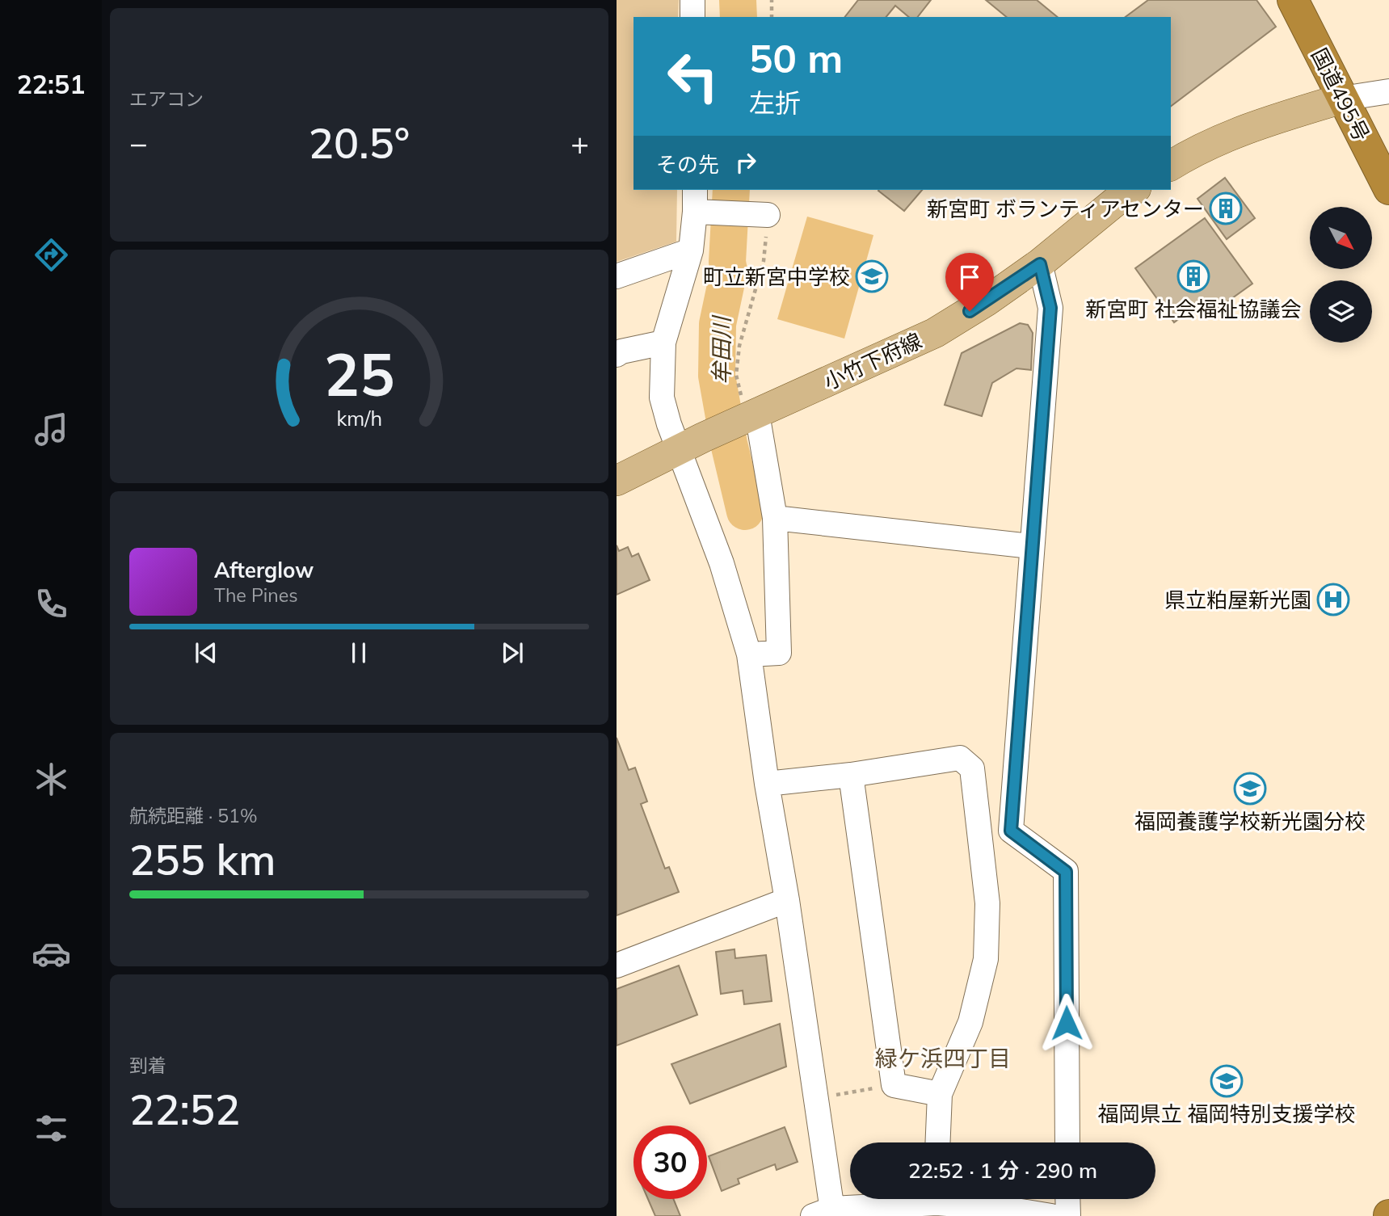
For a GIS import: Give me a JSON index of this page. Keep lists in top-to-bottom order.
{
  "streets": {
    "highway": ["国道495号"],
    "main road": ["小竹下府線"]
  },
  "districts": ["緑ケ浜四丁目"],
  "water": ["牟田川"],
  "places": {
    "building": ["新宮町 ボランティアセンター", "新宮町 社会福祉協議会"],
    "school or university": ["町立新宮中学校", "福岡養護学校新光園分校", "福岡県立 福岡特別支援学校"],
    "hospital": ["県立粕屋新光園"]
  },
  "north": "bottom right",
  "page": {
    "tabs": "22:51",
    "tile": [
      "エアコン",
      ["航続距離 · 51%", "255 km"],
      ["到着", "22:52"]
    ],
    "turn": ["50 m", "左折"],
    "heat": ["−", "20.5°", "+"],
    "then": "その先",
    "song": ["Afterglow", "The Pines"],
    "limit": "30",
    "trip": "22:52 · 1 分 · 290 m",
    "gauge": ["25", "km/h"]
  }
}
